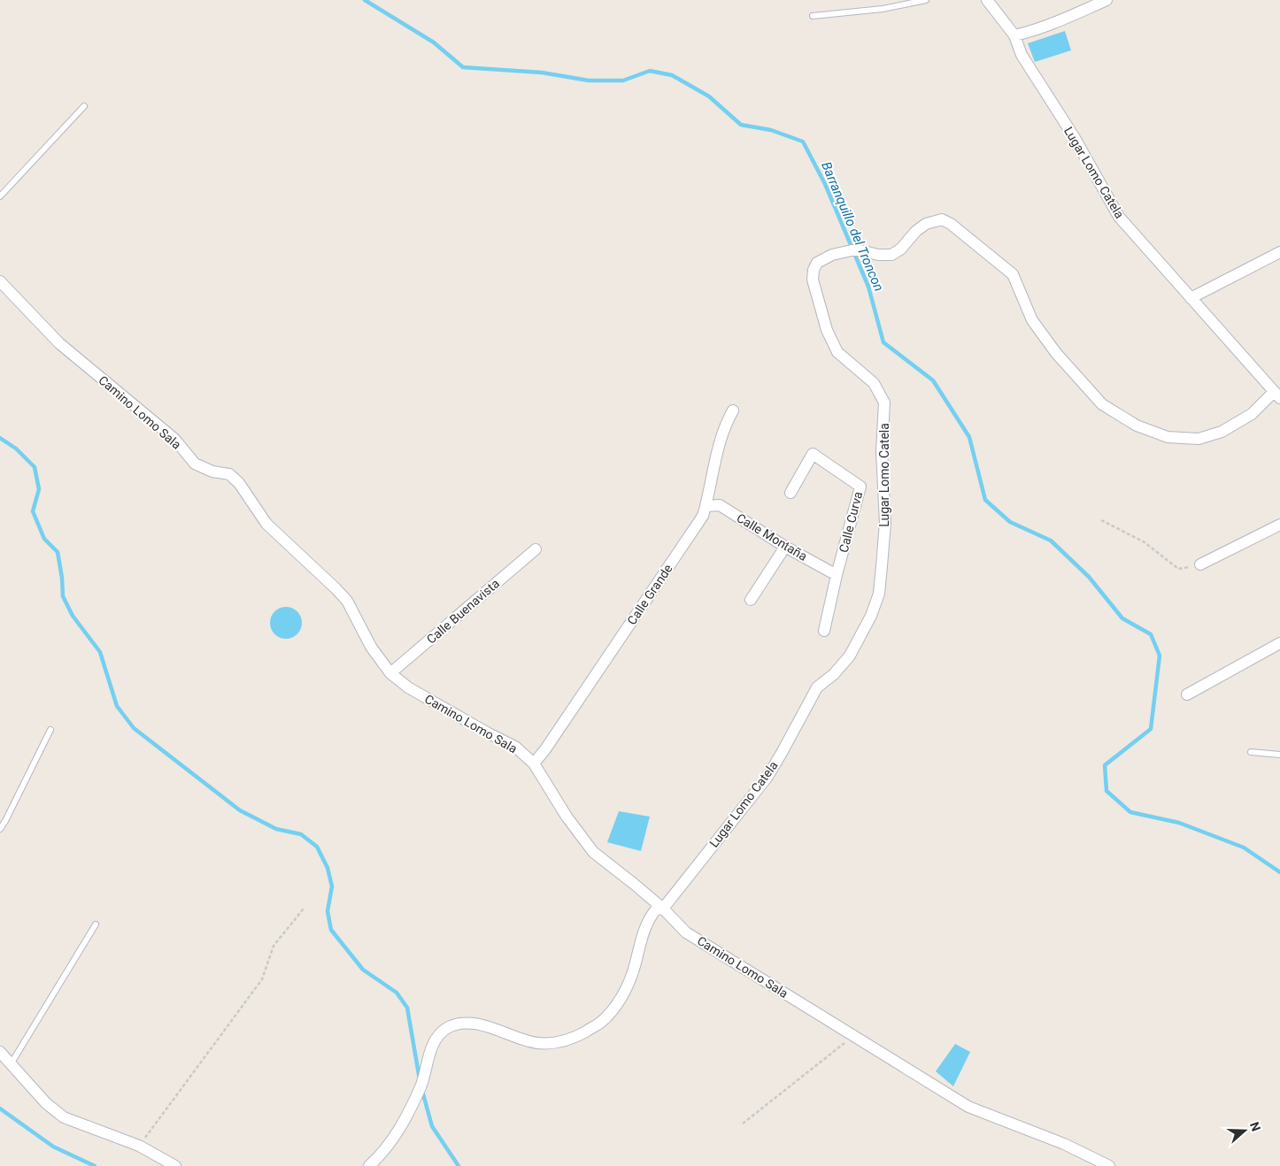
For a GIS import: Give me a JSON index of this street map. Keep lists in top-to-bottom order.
{
  "streets": {
    "street": [
      "Lugar Lomo Catela",
      "Camino Lomo Sala",
      "Calle Curva",
      "Calle Montaña",
      "Calle Grande",
      "Calle Buenavista"
    ]
  },
  "crossings": [
    ["Lugar Lomo Catela", "Camino Lomo Sala"],
    ["Camino Lomo Sala", "Calle Grande"],
    ["Camino Lomo Sala", "Calle Buenavista"],
    ["Calle Curva", "Calle Montaña"],
    ["Calle Montaña", "Calle Grande"]
  ],
  "water": ["Barranquillo del Troncon"],
  "north": "right"
}
